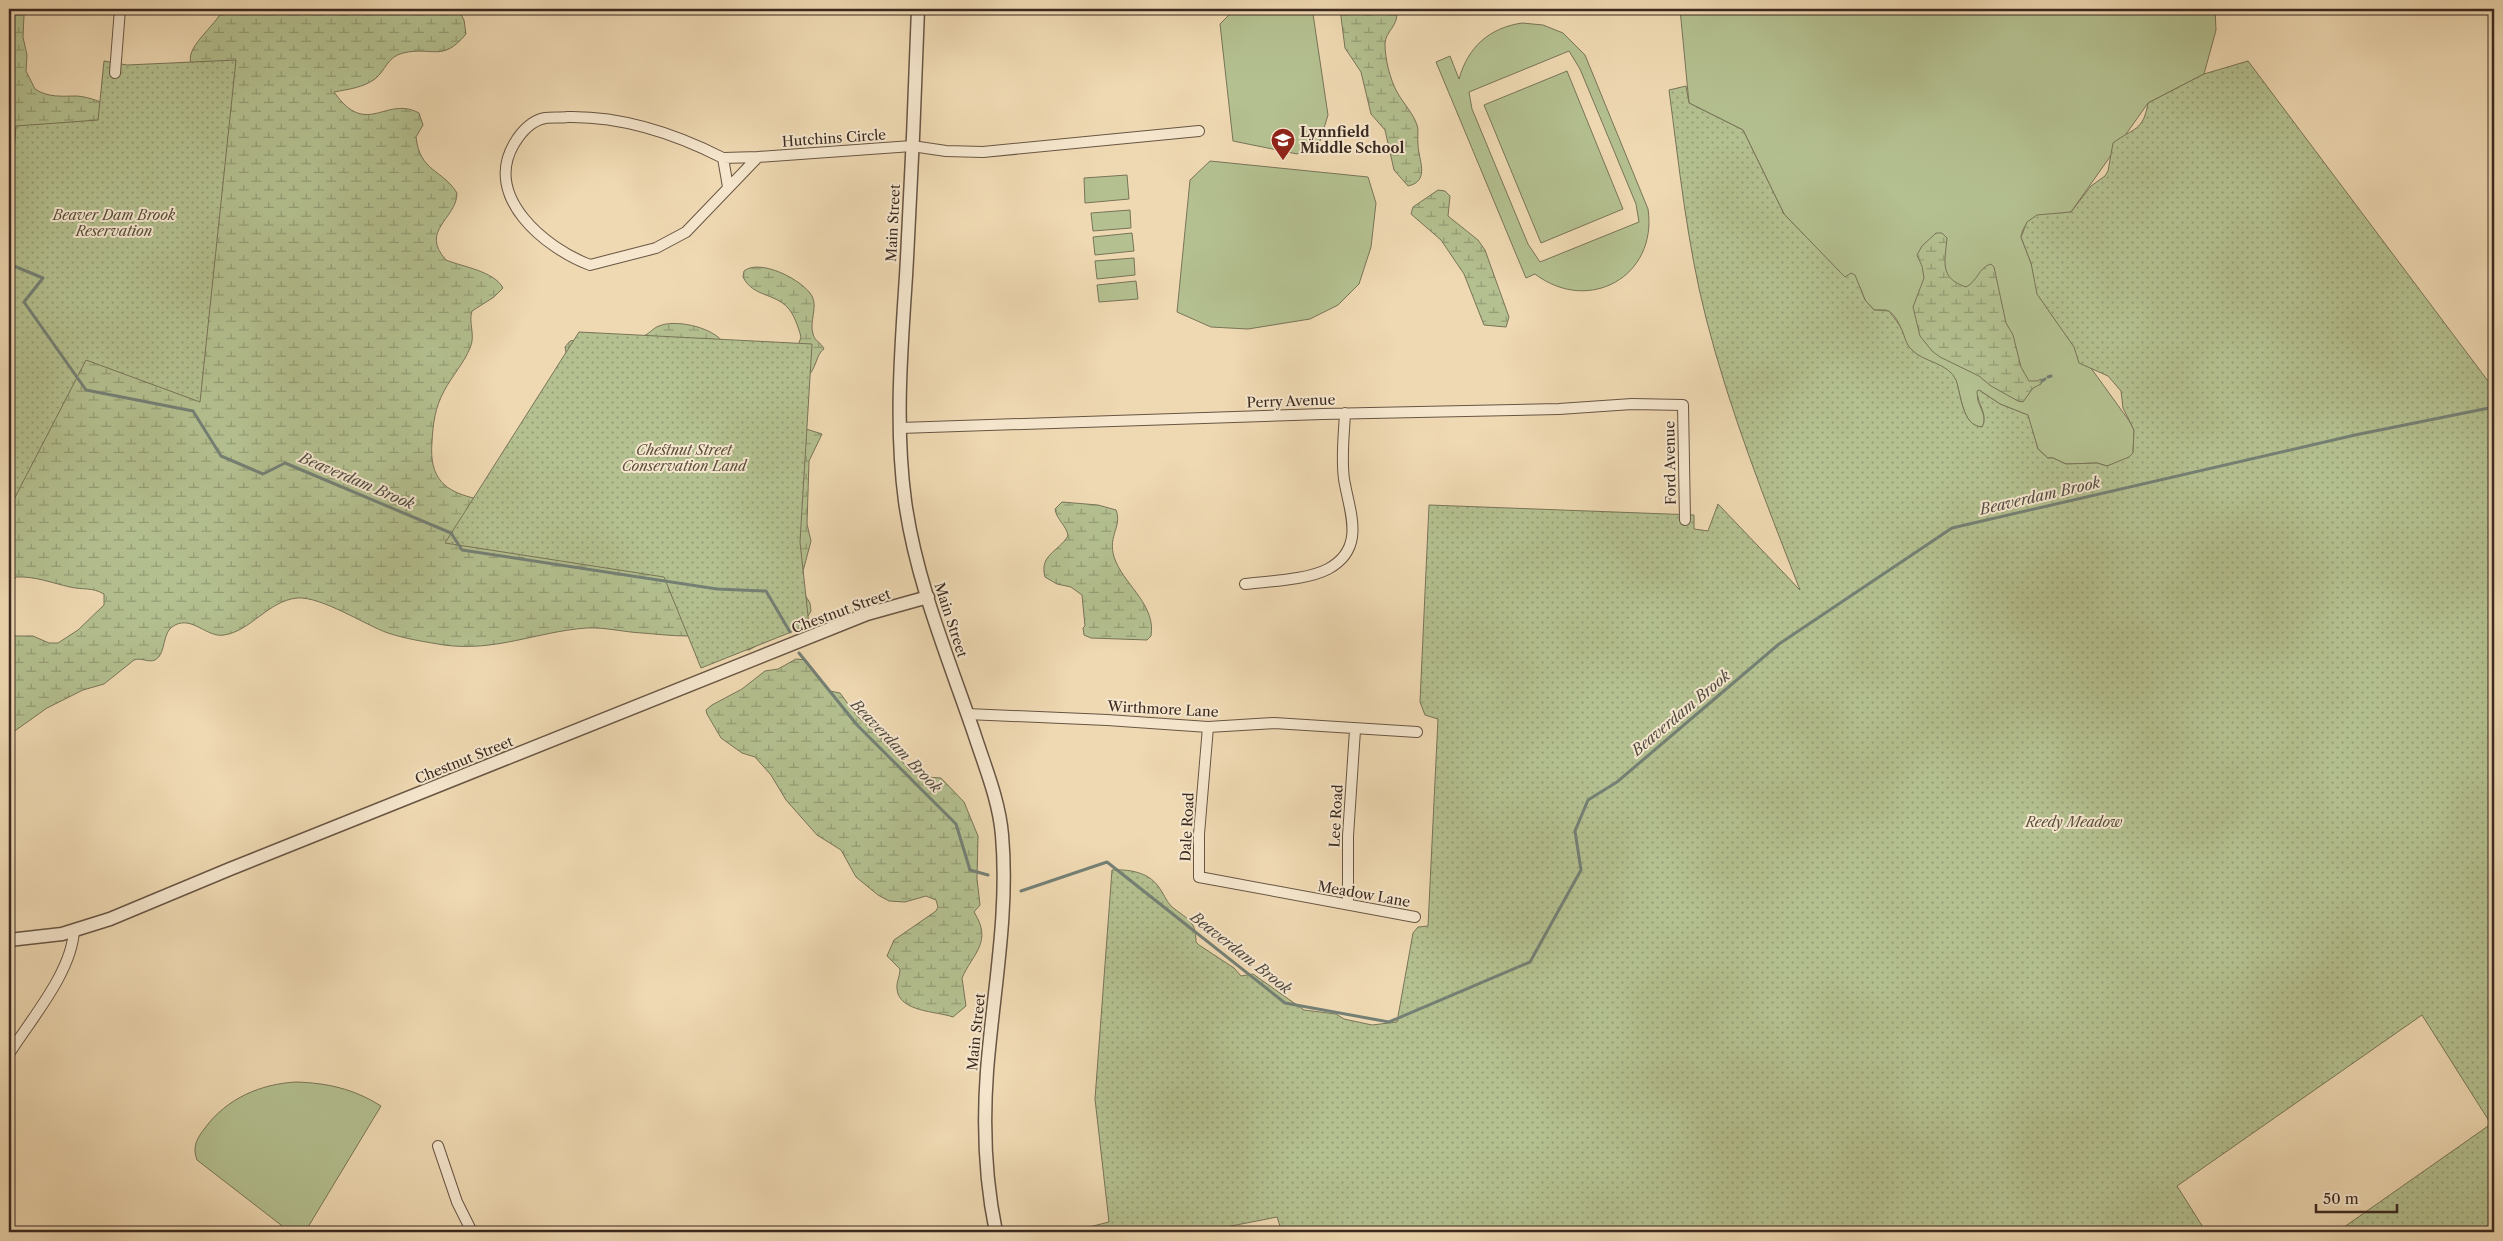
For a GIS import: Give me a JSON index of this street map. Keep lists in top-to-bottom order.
{
  "streets": {
    "street": [
      "Hutchins Circle",
      "Main Street",
      "Perry Avenue",
      "Ford Avenue",
      "Chestnut Street",
      "Wirthmore Lane",
      "Lee Road",
      "Dale Road",
      "Meadow Lane"
    ]
  },
  "crossings": [
    ["Hutchins Circle", "Main Street"],
    ["Main Street", "Perry Avenue"],
    ["Main Street", "Chestnut Street"],
    ["Main Street", "Wirthmore Lane"],
    ["Perry Avenue", "Ford Avenue"],
    ["Wirthmore Lane", "Lee Road"],
    ["Wirthmore Lane", "Dale Road"],
    ["Lee Road", "Meadow Lane"],
    ["Dale Road", "Meadow Lane"]
  ],
  "water": ["Beaverdam Brook"],
  "parks": ["Beaver Dam Brook Reservation", "Chestnut Street Conservation Land", "Reedy Meadow"],
  "places": {
    "school or university": ["Lynnfield Middle School"]
  },
  "scale_bar": "50 m"
}
